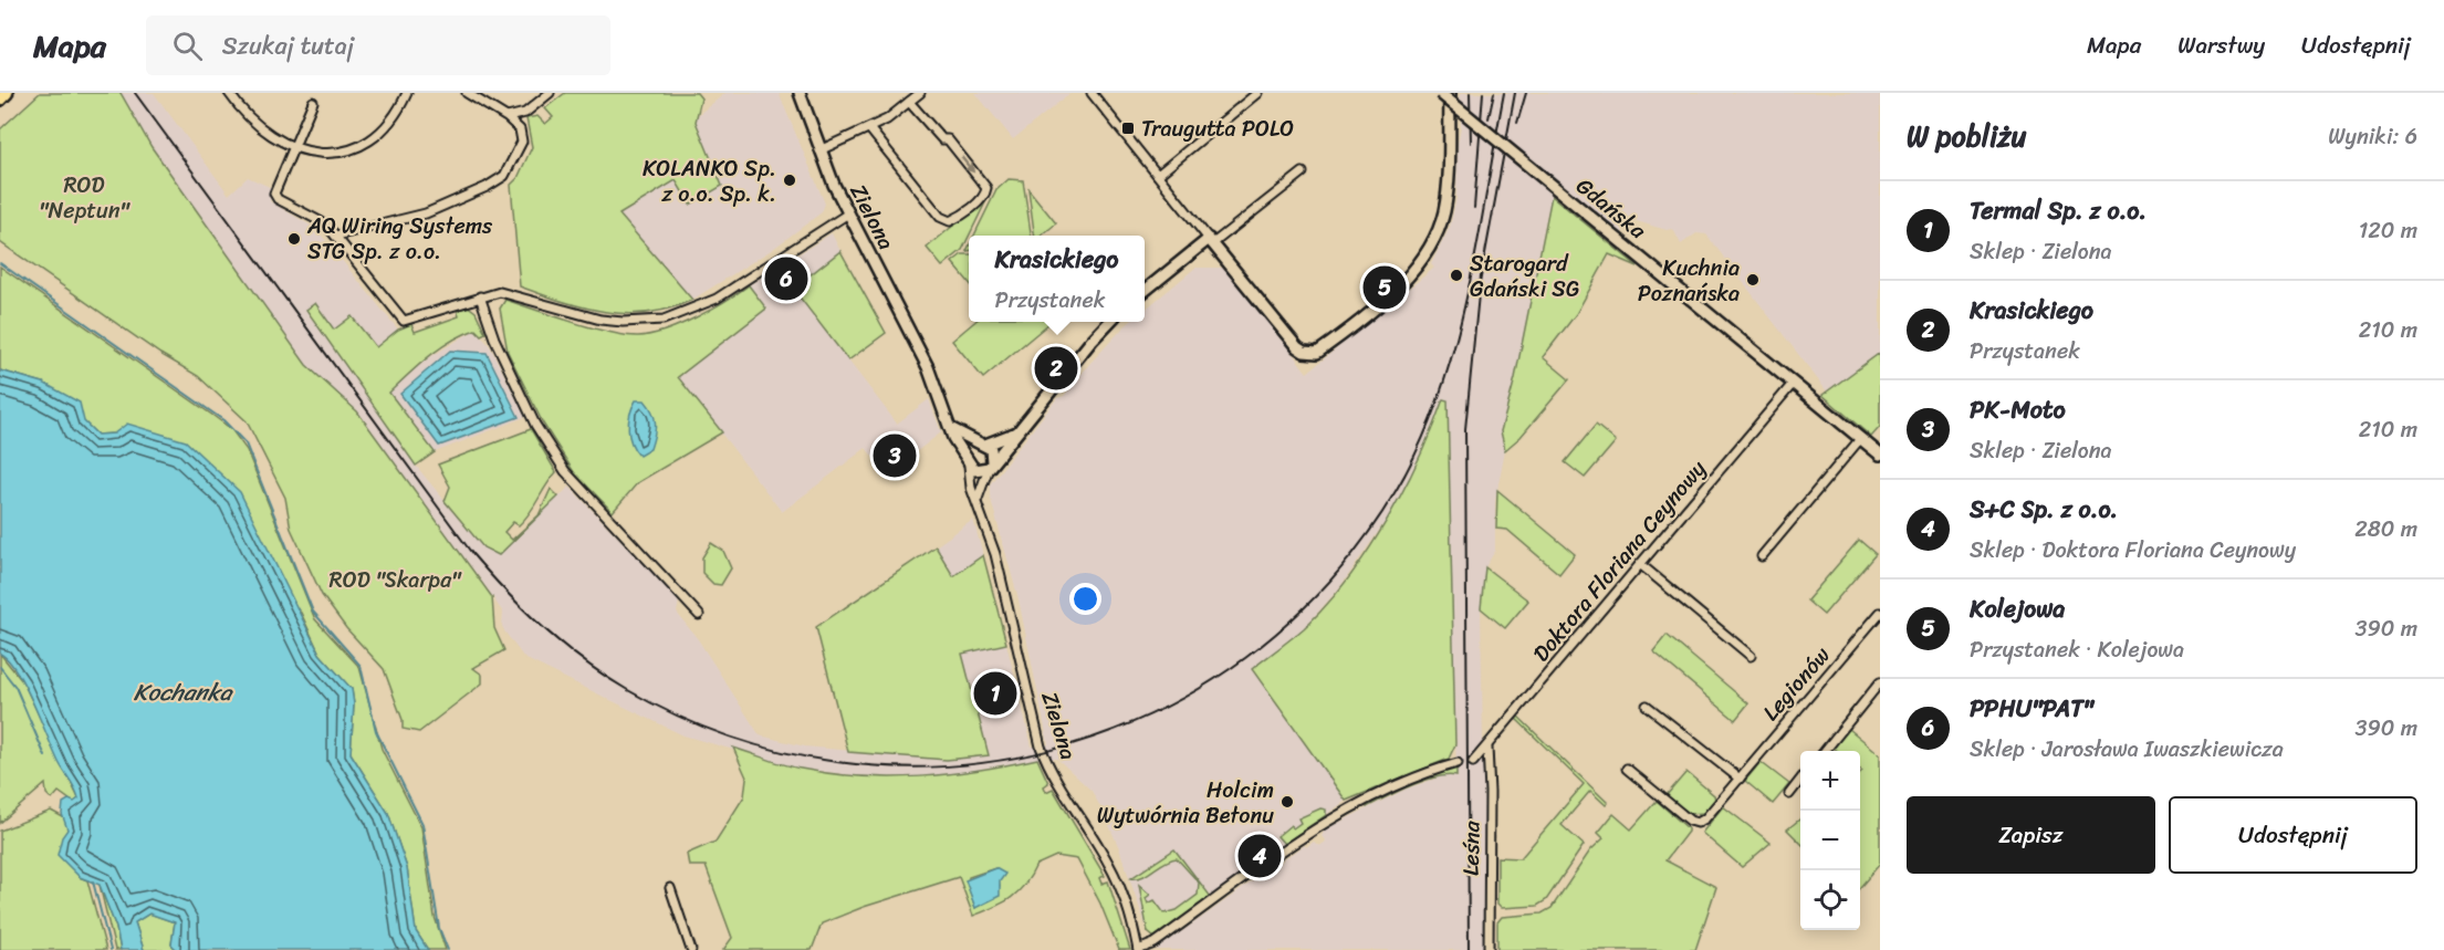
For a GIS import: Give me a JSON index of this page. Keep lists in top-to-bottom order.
{
  "streets": {
    "street": [
      "Gdańska",
      "Zielona",
      "Doktora Floriana Ceynowy",
      "Legionów",
      "Leśna"
    ]
  },
  "crossings": [
    ["Gdańska", "Doktora Floriana Ceynowy"],
    ["Doktora Floriana Ceynowy", "Leśna"]
  ],
  "water": ["Kochanka"],
  "parks": ["ROD \"Neptun\"", "ROD \"Skarpa\""],
  "places": {
    "transit": ["Traugutta POLO"],
    "other": [
      "KOLANKO Sp. z o.o. Sp. k.",
      "AQ Wiring Systems STG Sp. z o.o.",
      "Starogard Gdański SG",
      "Kuchnia Poznańska",
      "Holcim Wytwórnia Betonu"
    ]
  },
  "page": {
    "header": "Mapa",
    "search": "Szukaj tutaj",
    "nav": ["Mapa", "Warstwy", "Udostępnij"],
    "heading": ["W pobliżu", "Wyniki: 6"],
    "list": [
      {
        "mark": "1",
        "name": "Termal Sp. z o.o.",
        "note": "Sklep · Zielona",
        "value": "120 m"
      },
      {
        "mark": "2",
        "name": "Krasickiego",
        "note": "Przystanek",
        "value": "210 m"
      },
      {
        "mark": "3",
        "name": "PK-Moto",
        "note": "Sklep · Zielona",
        "value": "210 m"
      },
      {
        "mark": "4",
        "name": "S+C Sp. z o.o.",
        "note": "Sklep · Doktora Floriana Ceynowy",
        "value": "280 m"
      },
      {
        "mark": "5",
        "name": "Kolejowa",
        "note": "Przystanek · Kolejowa",
        "value": "390 m"
      },
      {
        "mark": "6",
        "name": "PPHU\"PAT\"",
        "note": "Sklep · Jarosława Iwaszkiewicza",
        "value": "390 m"
      }
    ],
    "popup": ["Krasickiego", "Przystanek"],
    "pins": [
      "6",
      "5",
      "2",
      "3",
      "1",
      "4"
    ],
    "map_buttons": ["+", "−"],
    "buttons": ["Zapisz", "Udostępnij"]
  }
}
